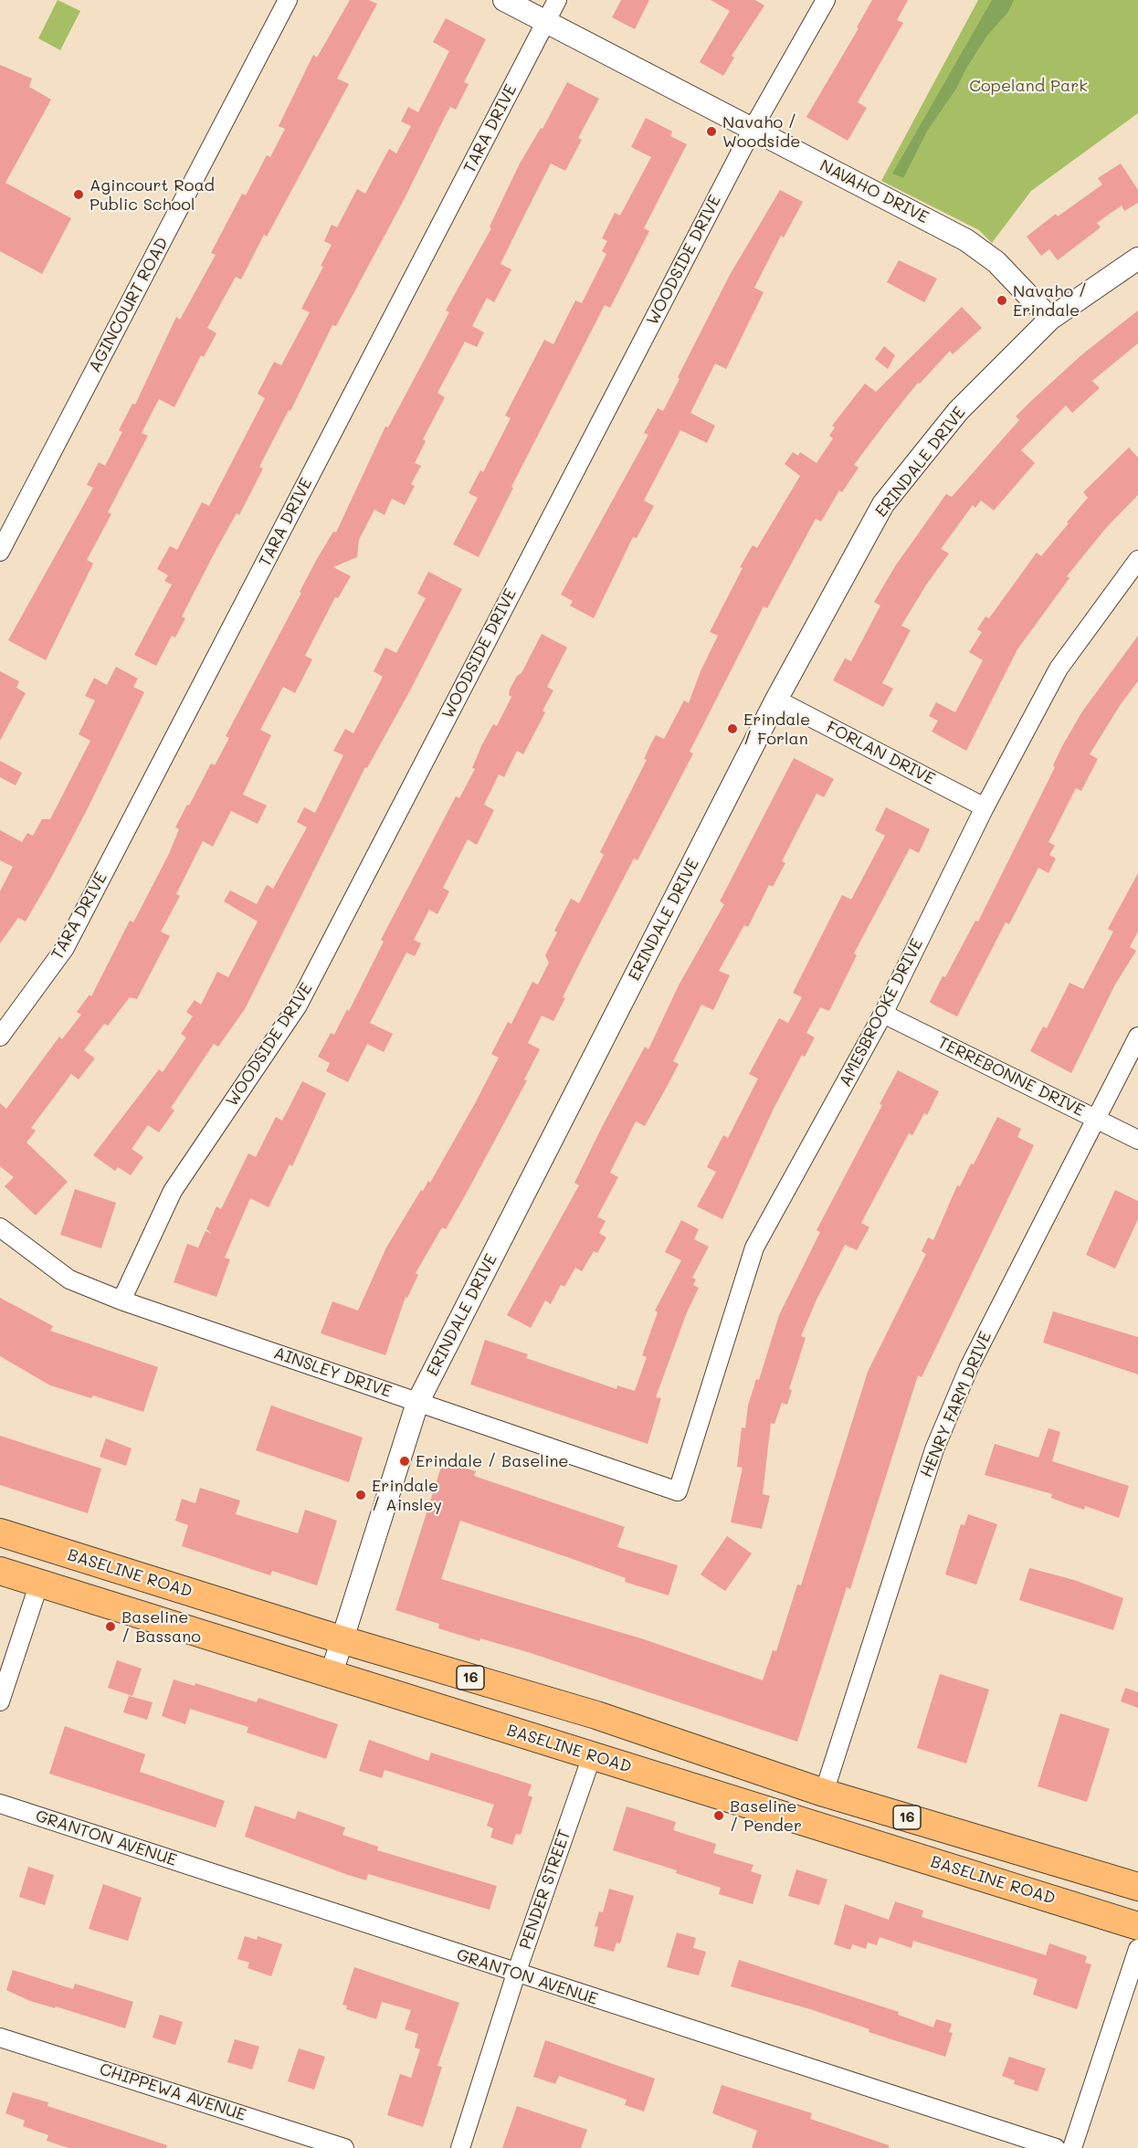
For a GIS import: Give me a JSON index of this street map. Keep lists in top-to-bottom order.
{
  "streets": {
    "main road": ["BASELINE ROAD", "16"],
    "street": [
      "TARA DRIVE",
      "NAVAHO DRIVE",
      "WOODSIDE DRIVE",
      "AGINCOURT ROAD",
      "ERINDALE DRIVE",
      "FORLAN DRIVE",
      "AMESBROOKE DRIVE",
      "TERREBONNE DRIVE",
      "AINSLEY DRIVE",
      "HENRY FARM DRIVE",
      "GRANTON AVENUE",
      "PENDER STREET",
      "CHIPPEWA AVENUE"
    ]
  },
  "crossings": [
    ["TARA DRIVE", "NAVAHO DRIVE"],
    ["NAVAHO DRIVE", "WOODSIDE DRIVE"],
    ["NAVAHO DRIVE", "ERINDALE DRIVE"],
    ["WOODSIDE DRIVE", "AINSLEY DRIVE"],
    ["ERINDALE DRIVE", "FORLAN DRIVE"],
    ["ERINDALE DRIVE", "AINSLEY DRIVE"],
    ["ERINDALE DRIVE", "BASELINE ROAD"],
    ["FORLAN DRIVE", "AMESBROOKE DRIVE"],
    ["AMESBROOKE DRIVE", "TERREBONNE DRIVE"],
    ["AMESBROOKE DRIVE", "AINSLEY DRIVE"],
    ["TERREBONNE DRIVE", "HENRY FARM DRIVE"],
    ["HENRY FARM DRIVE", "BASELINE ROAD"],
    ["BASELINE ROAD", "PENDER STREET"],
    ["GRANTON AVENUE", "PENDER STREET"]
  ],
  "parks": ["Copeland Park"],
  "places": [
    "Navaho / Woodside",
    "Agincourt Road Public School",
    "Navaho / Erindale",
    "Erindale / Forlan",
    "Erindale / Baseline",
    "Erindale / Ainsley",
    "Baseline / Bassano",
    "Baseline / Pender"
  ]
}
